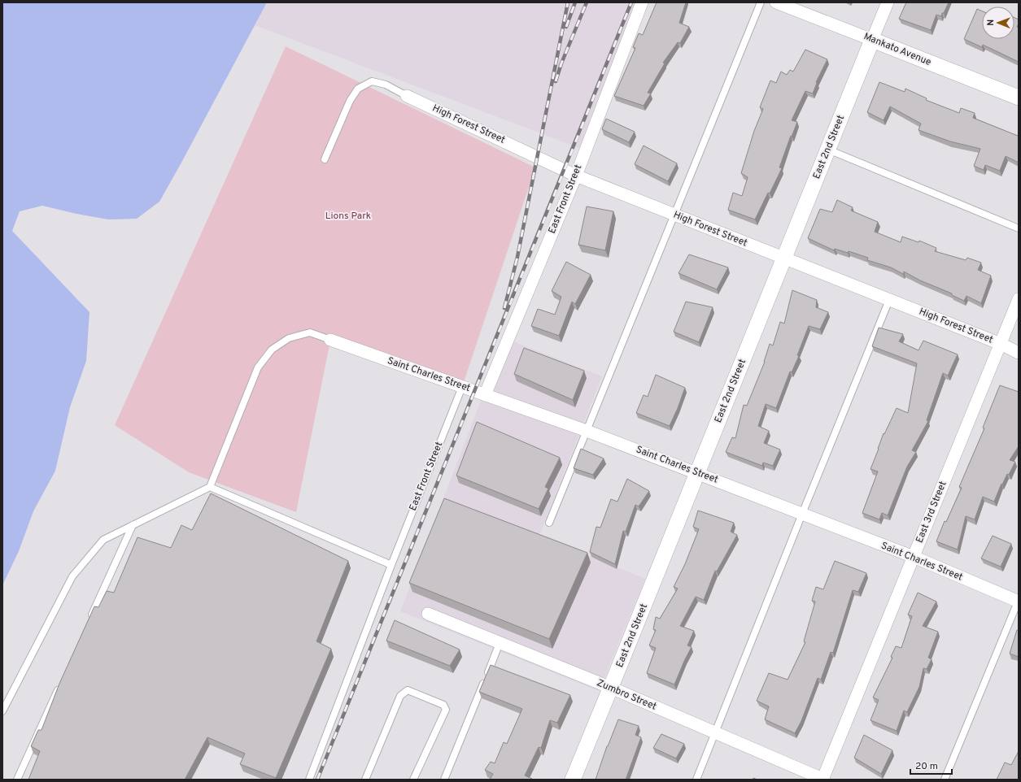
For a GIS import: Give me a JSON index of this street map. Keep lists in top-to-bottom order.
{
  "streets": {
    "street": [
      "Mankato Avenue",
      "High Forest Street",
      "East 2nd Street",
      "East Front Street",
      "Saint Charles Street",
      "East 3rd Street",
      "Zumbro Street"
    ]
  },
  "crossings": [
    ["Mankato Avenue", "East 2nd Street"],
    ["High Forest Street", "East 2nd Street"],
    ["High Forest Street", "East Front Street"],
    ["High Forest Street", "East 3rd Street"],
    ["East 2nd Street", "Saint Charles Street"],
    ["East 2nd Street", "Zumbro Street"],
    ["East Front Street", "Saint Charles Street"],
    ["Saint Charles Street", "East 3rd Street"],
    ["East 3rd Street", "Zumbro Street"]
  ],
  "parks": ["Lions Park"],
  "scale_bar": "20 m",
  "north": "left"
}
